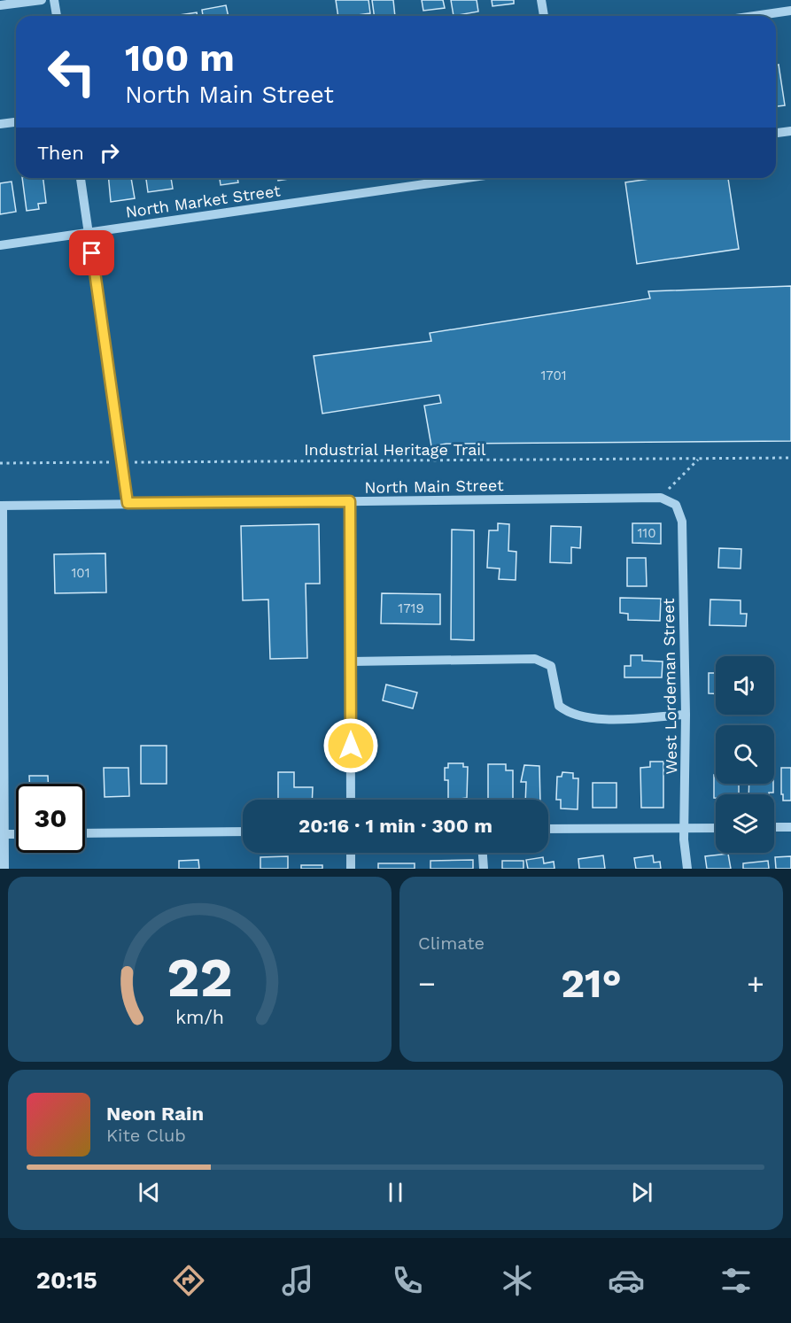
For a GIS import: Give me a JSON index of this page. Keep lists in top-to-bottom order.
{
  "streets": {
    "street": ["North Market Street", "North Main Street", "West Lordeman Street"],
    "path": ["Industrial Heritage Trail"]
  },
  "crossings": [
    ["North Main Street", "West Lordeman Street"]
  ],
  "house_numbers": [
    "1701",
    "110",
    "101",
    "1719"
  ],
  "page": {
    "turn": ["100 m", "North Main Street"],
    "then": "Then",
    "limit": "30",
    "trip": "20:16 · 1 min · 300 m",
    "tile": "Climate",
    "heat": ["−", "21°", "+"],
    "song": ["Neon Rain", "Kite Club"],
    "tabs": "20:15",
    "gauge": ["22", "km/h"]
  }
}
